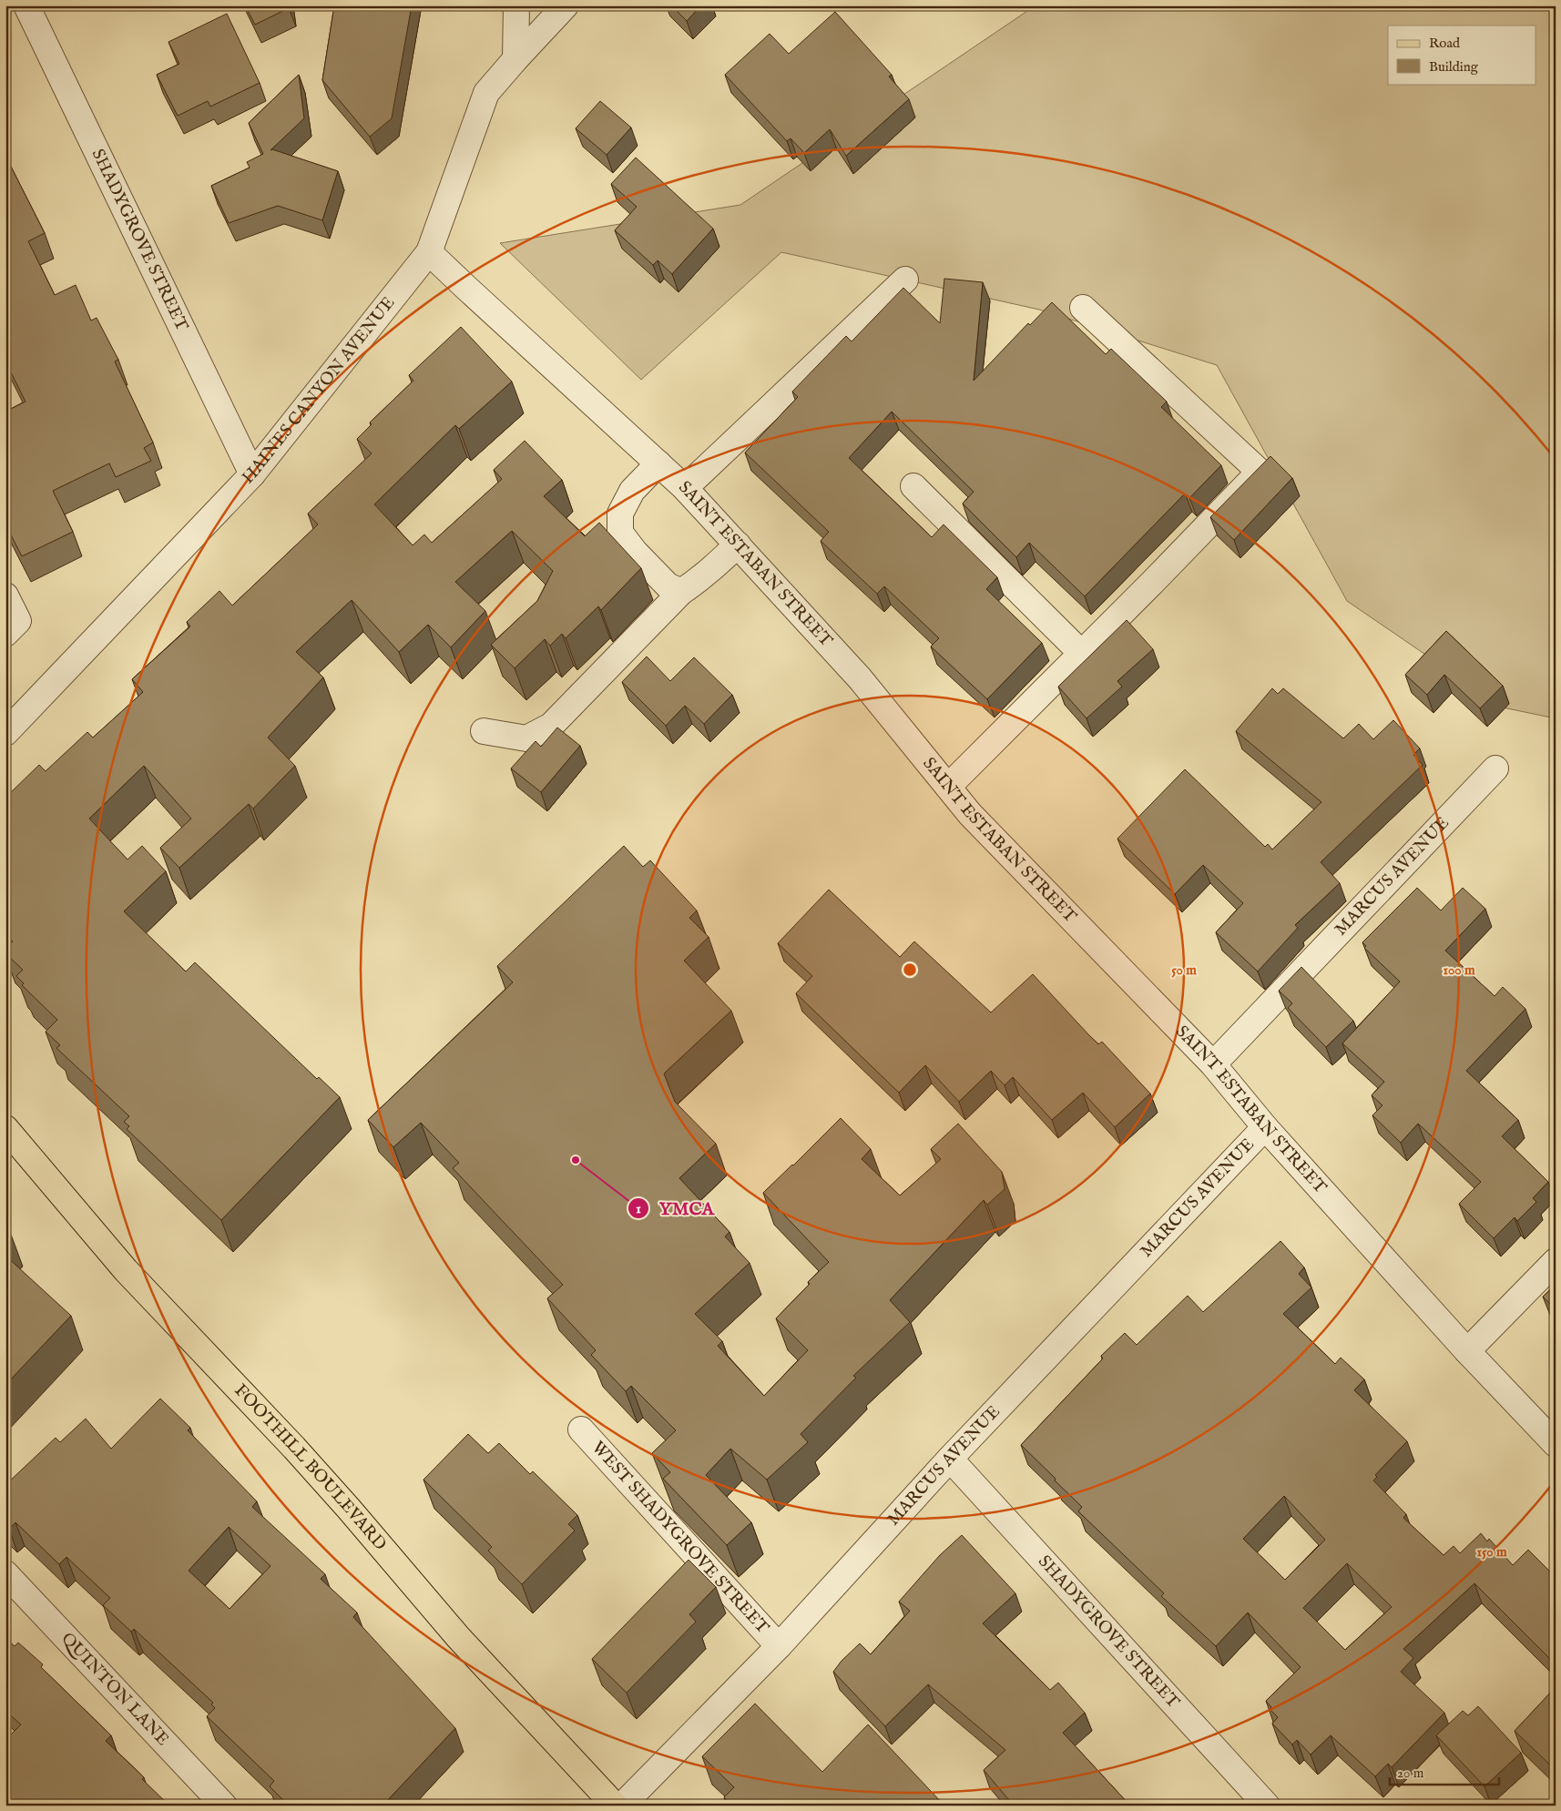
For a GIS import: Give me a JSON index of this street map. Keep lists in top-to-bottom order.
{
  "streets": {
    "main road": ["FOOTHILL BOULEVARD"],
    "street": [
      "SHADYGROVE STREET",
      "HAINES CANYON AVENUE",
      "SAINT ESTABAN STREET",
      "MARCUS AVENUE",
      "WEST SHADYGROVE STREET",
      "QUINTON LANE"
    ]
  },
  "crossings": [
    ["SHADYGROVE STREET", "HAINES CANYON AVENUE"],
    ["SHADYGROVE STREET", "MARCUS AVENUE"],
    ["HAINES CANYON AVENUE", "SAINT ESTABAN STREET"],
    ["SAINT ESTABAN STREET", "MARCUS AVENUE"],
    ["MARCUS AVENUE", "WEST SHADYGROVE STREET"]
  ],
  "places": ["YMCA"],
  "legend": ["Road", "Building"],
  "scale_bar": "20 m",
  "rings": ["50 m", "100 m", "150 m"]
}
